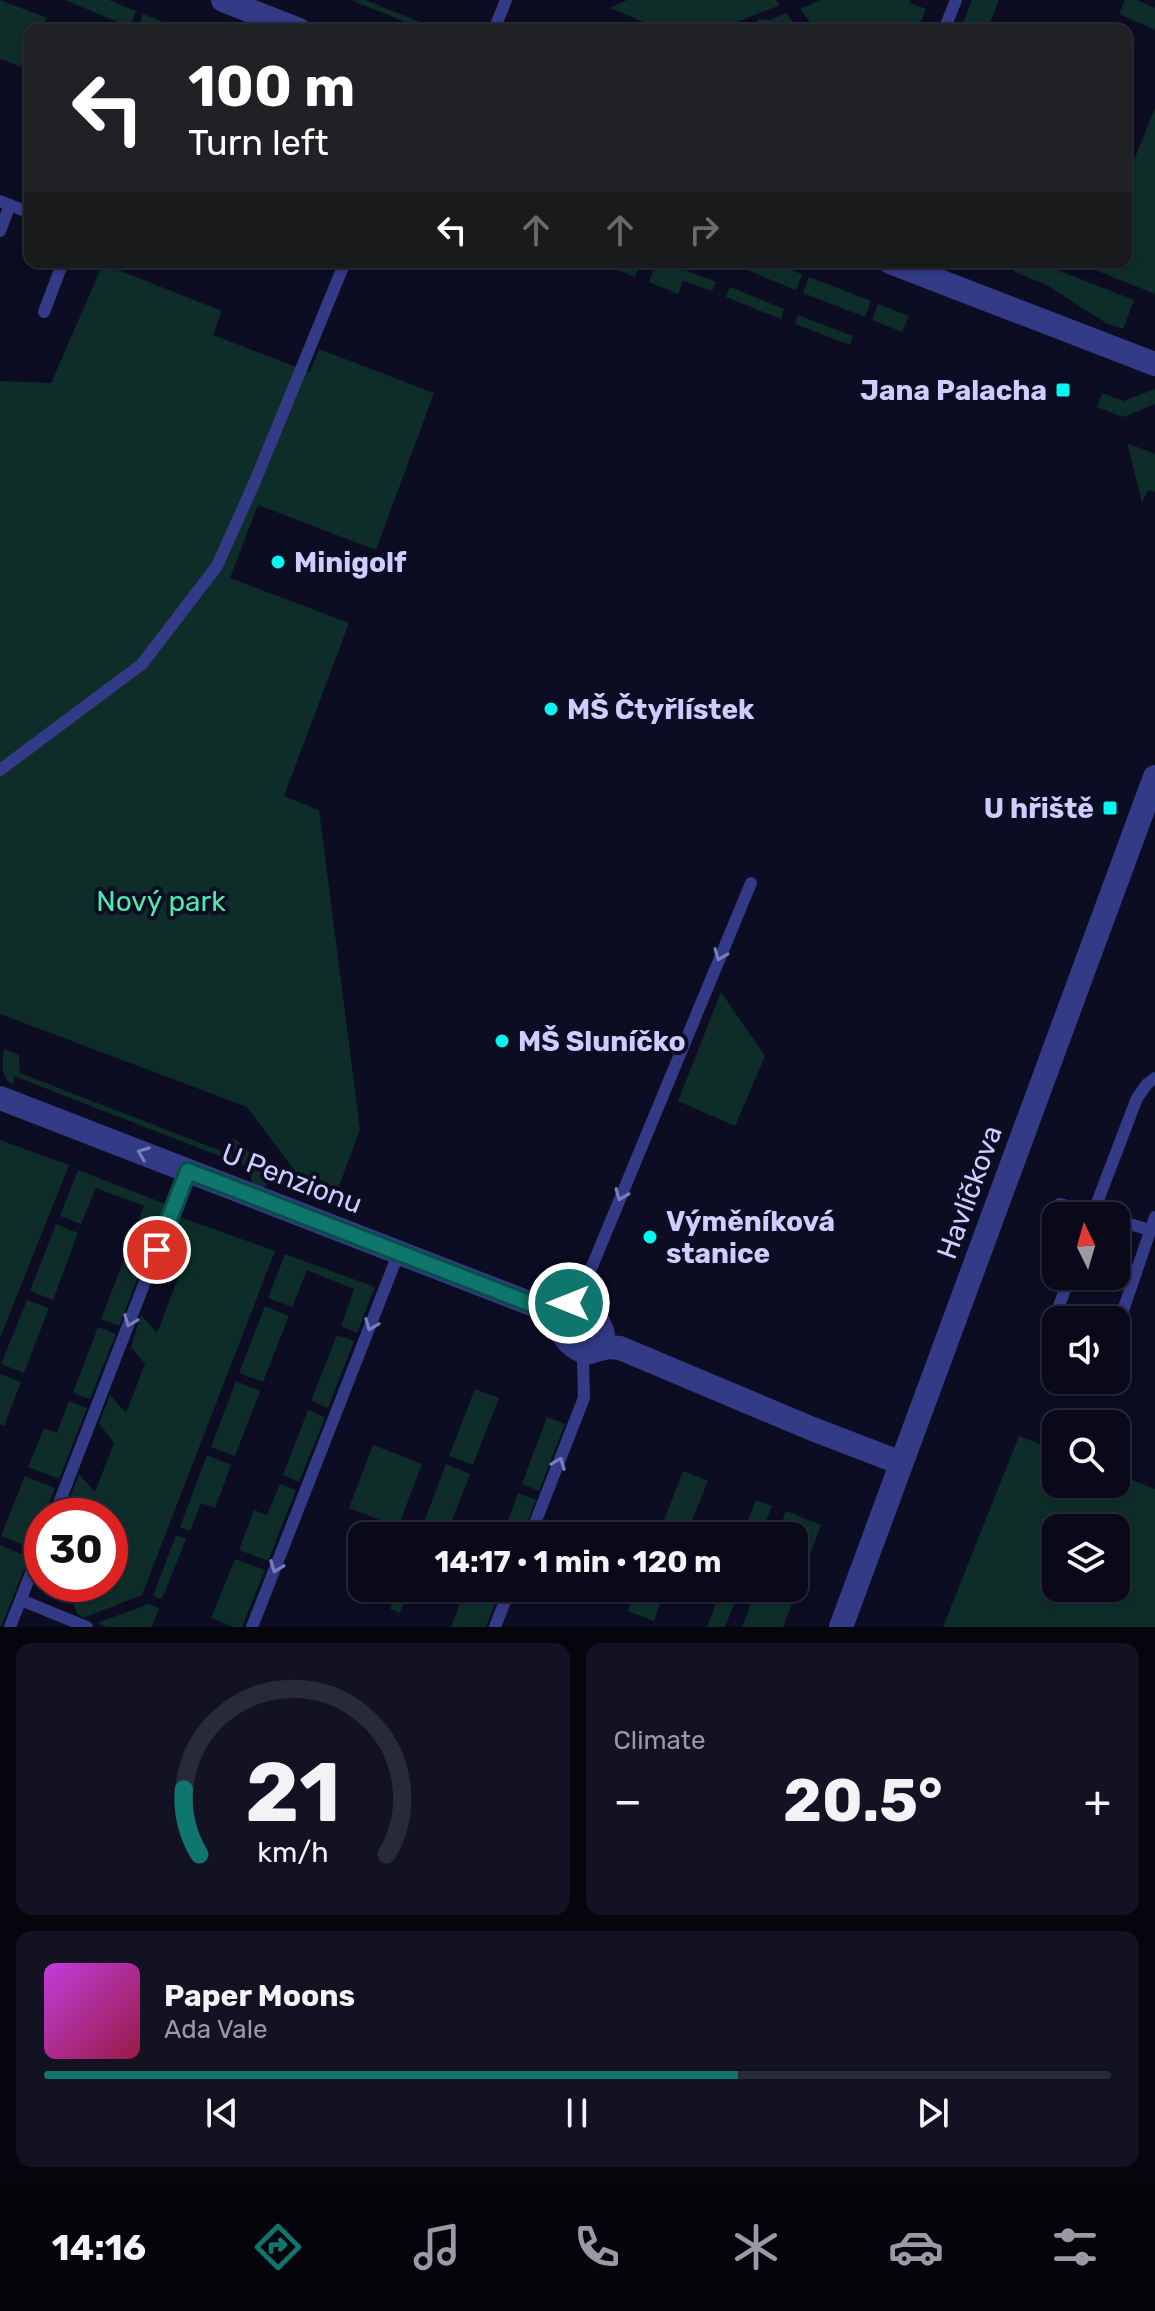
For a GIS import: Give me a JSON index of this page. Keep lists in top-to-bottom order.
{
  "streets": {
    "street": ["U Penzionu", "Havlíčkova"]
  },
  "parks": ["Nový park"],
  "places": {
    "transit": ["Jana Palacha", "U hřiště"],
    "other": [
      "Minigolf",
      "MŠ Čtyřlístek",
      "MŠ Sluníčko",
      "Výměníková stanice"
    ]
  },
  "north": "top",
  "page": {
    "turn": ["100 m", "Turn left"],
    "limit": "30",
    "trip": "14:17 · 1 min · 120 m",
    "tile": "Climate",
    "heat": ["−", "20.5°", "+"],
    "song": ["Paper Moons", "Ada Vale"],
    "tabs": "14:16",
    "gauge": ["21", "km/h"]
  }
}
